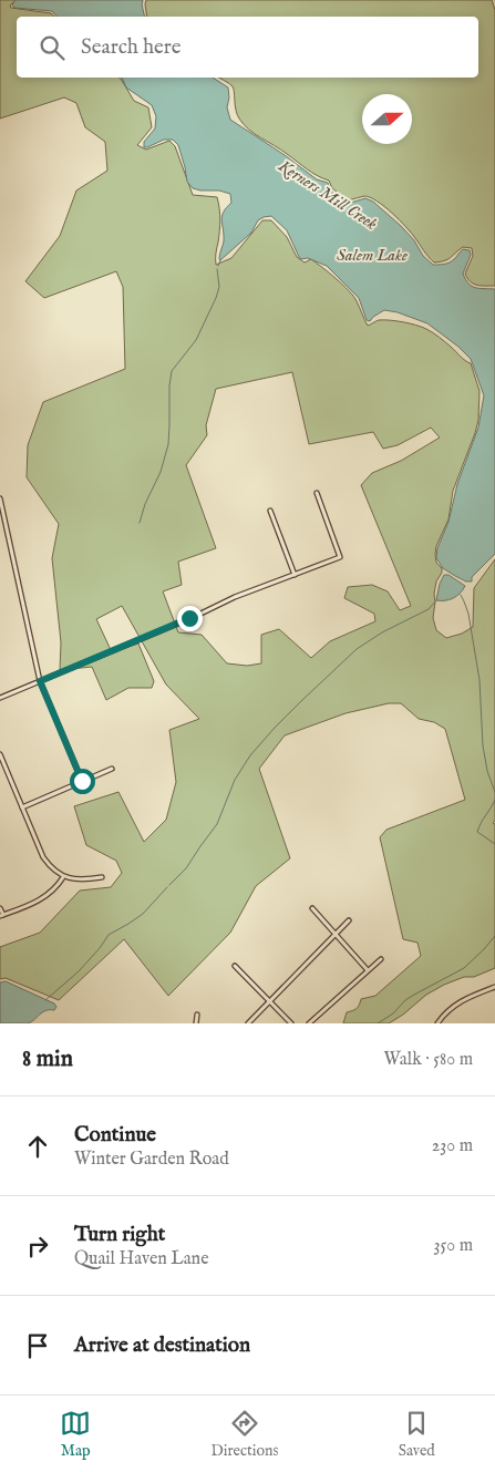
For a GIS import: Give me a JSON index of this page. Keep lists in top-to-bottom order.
{
  "water": ["Kerners Mill Creek", "Salem Lake"],
  "north": "right",
  "page": {
    "search": "Search here",
    "heading": ["8 min", "Walk · 580 m"],
    "list": [
      ["Continue", "Winter Garden Road", "230 m"],
      ["Turn right", "Quail Haven Lane", "350 m"],
      "Arrive at destination"
    ],
    "nav": ["Map", "Directions", "Saved"]
  }
}
